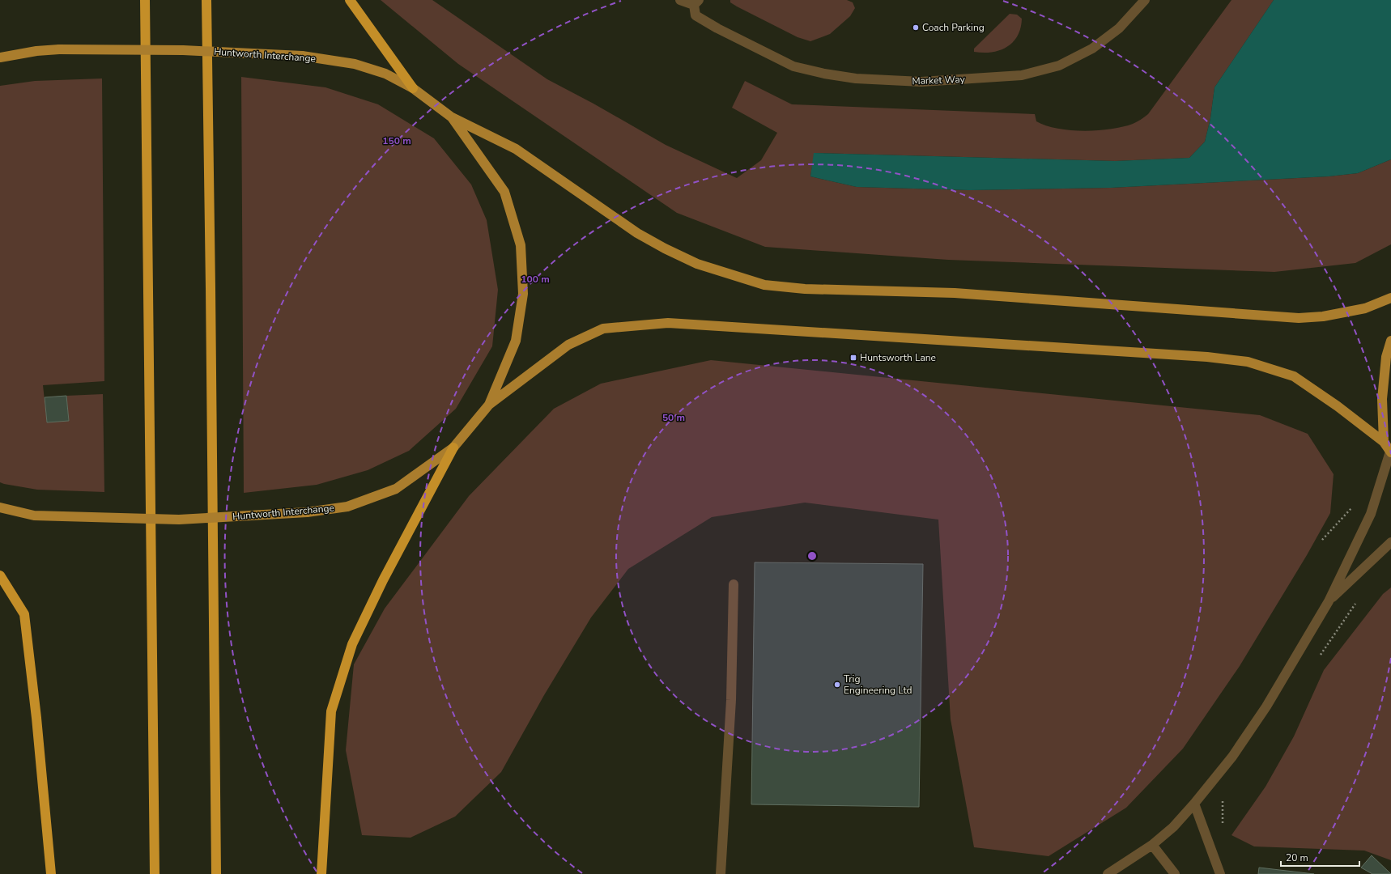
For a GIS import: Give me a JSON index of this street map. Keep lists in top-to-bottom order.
{
  "streets": {
    "main road": ["Huntworth Interchange"],
    "street": ["Market Way"]
  },
  "places": {
    "other": ["Coach Parking", "Trig Engineering Ltd"],
    "transit": ["Huntsworth Lane"]
  },
  "scale_bar": "20 m",
  "rings": ["150 m", "100 m", "50 m"]
}
